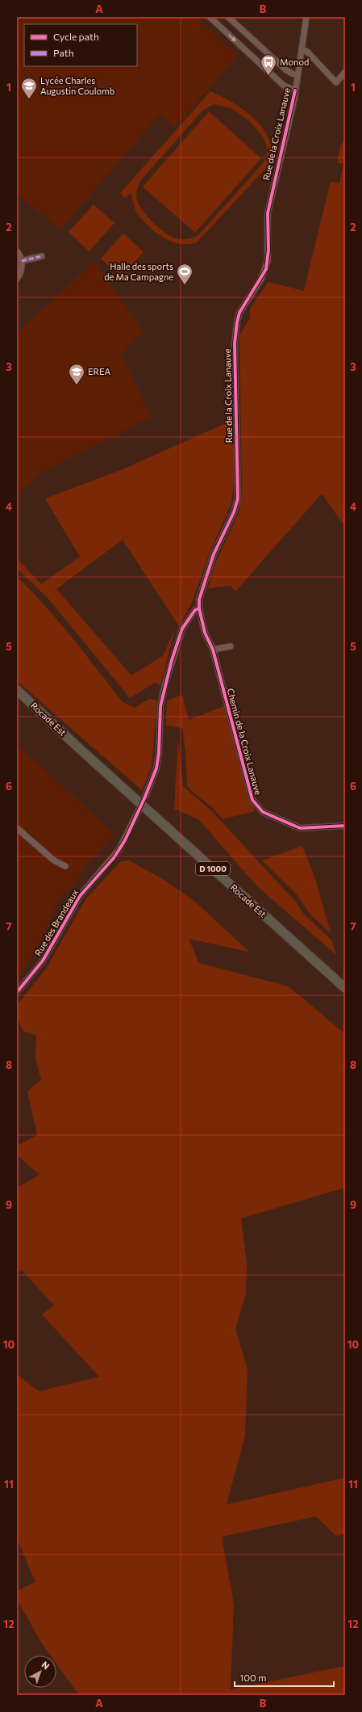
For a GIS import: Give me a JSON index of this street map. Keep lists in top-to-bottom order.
{
  "streets": {
    "main road": ["Rocade Est", "D 1000"],
    "street": ["Rue de la Croix Lanauve", "Chemin de la Croix Lanauve", "Rue des Brandeaux"]
  },
  "crossings": [
    ["Rue de la Croix Lanauve", "Chemin de la Croix Lanauve"]
  ],
  "places": {
    "bus stop": ["Monod"],
    "school or university": ["Lycée Charles Augustin Coulomb", "EREA"],
    "sports": ["Halle des sports de Ma Campagne"]
  },
  "legend": ["Cycle path", "Path"],
  "scale_bar": "100 m",
  "north": "top right",
  "grid": {
    "columns": ["A", "B"],
    "rows": [
      "1",
      "2",
      "3",
      "4",
      "5",
      "6",
      "7",
      "8",
      "9",
      "10",
      "11",
      "12"
    ]
  }
}
